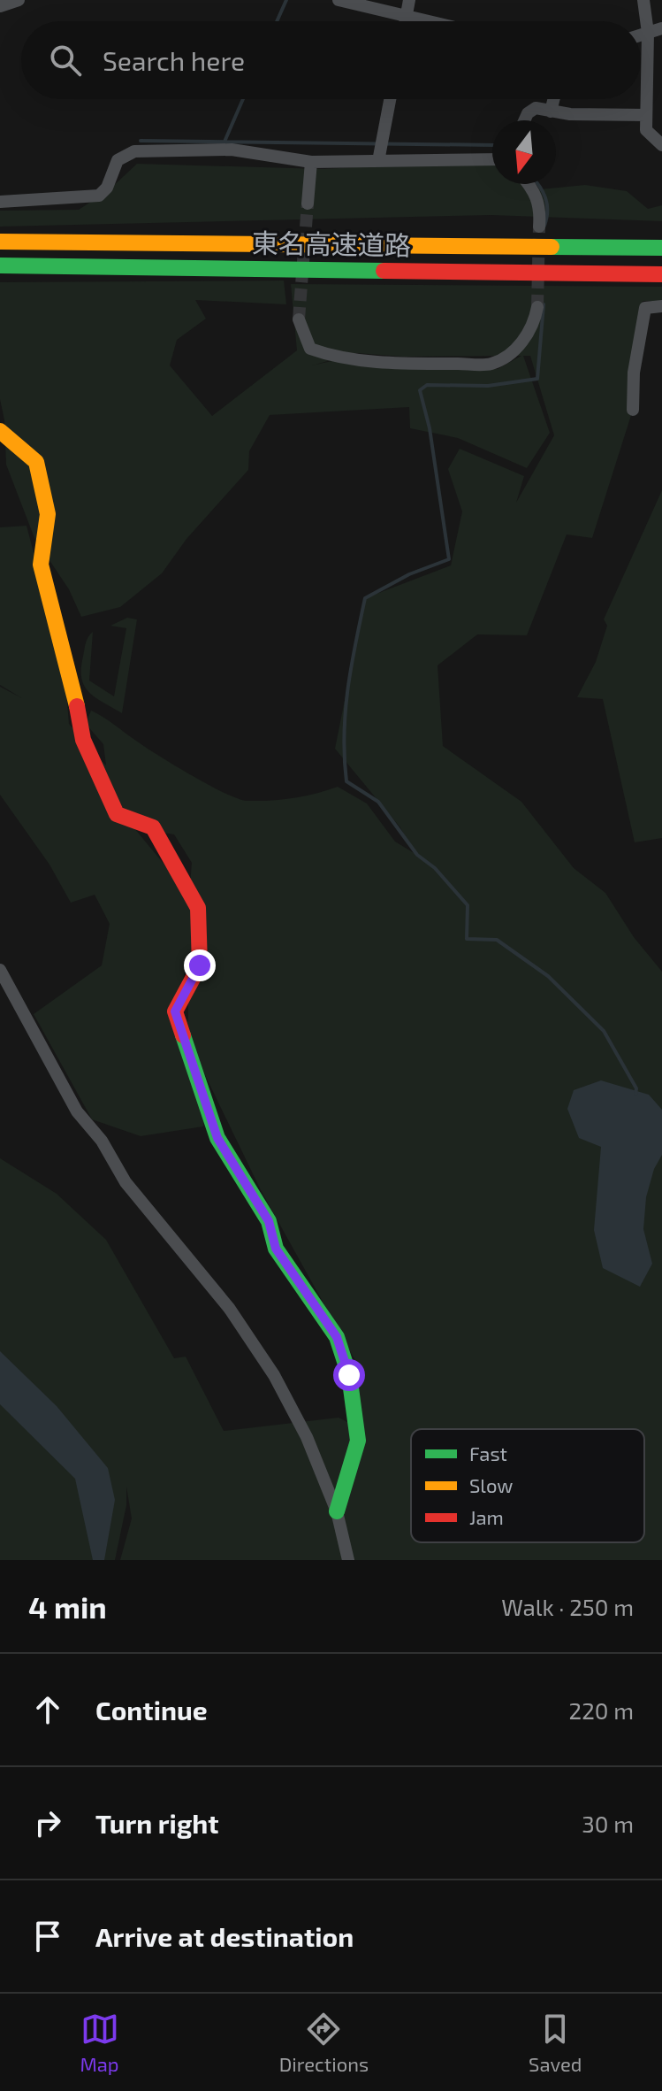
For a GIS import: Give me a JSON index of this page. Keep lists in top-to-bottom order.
{
  "streets": {
    "main road": ["東名高速道路"]
  },
  "legend": ["Fast", "Slow", "Jam"],
  "north": "bottom",
  "page": {
    "search": "Search here",
    "heading": ["4 min", "Walk · 250 m"],
    "list": [
      ["Continue", "220 m"],
      ["Turn right", "30 m"],
      "Arrive at destination"
    ],
    "nav": ["Map", "Directions", "Saved"]
  }
}
